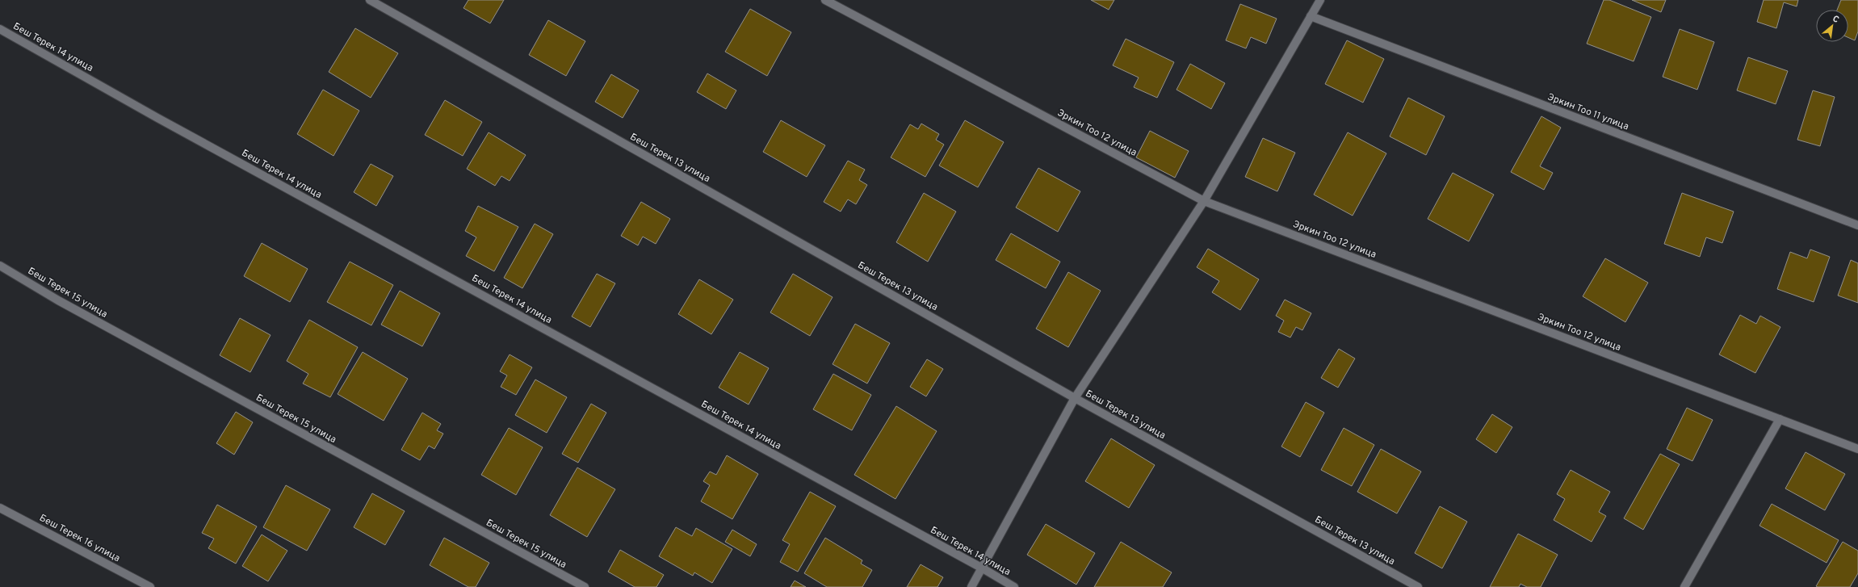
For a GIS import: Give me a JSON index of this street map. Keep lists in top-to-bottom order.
{
  "streets": {
    "street": [
      "Беш Терек 14 улица",
      "Эркин Тоо 11 улица",
      "Эркин Тоо 12 улица",
      "Беш Терек 13 улица",
      "Беш Терек 15 улица",
      "Беш Терек 16 улица"
    ]
  },
  "north": "top right"
}
